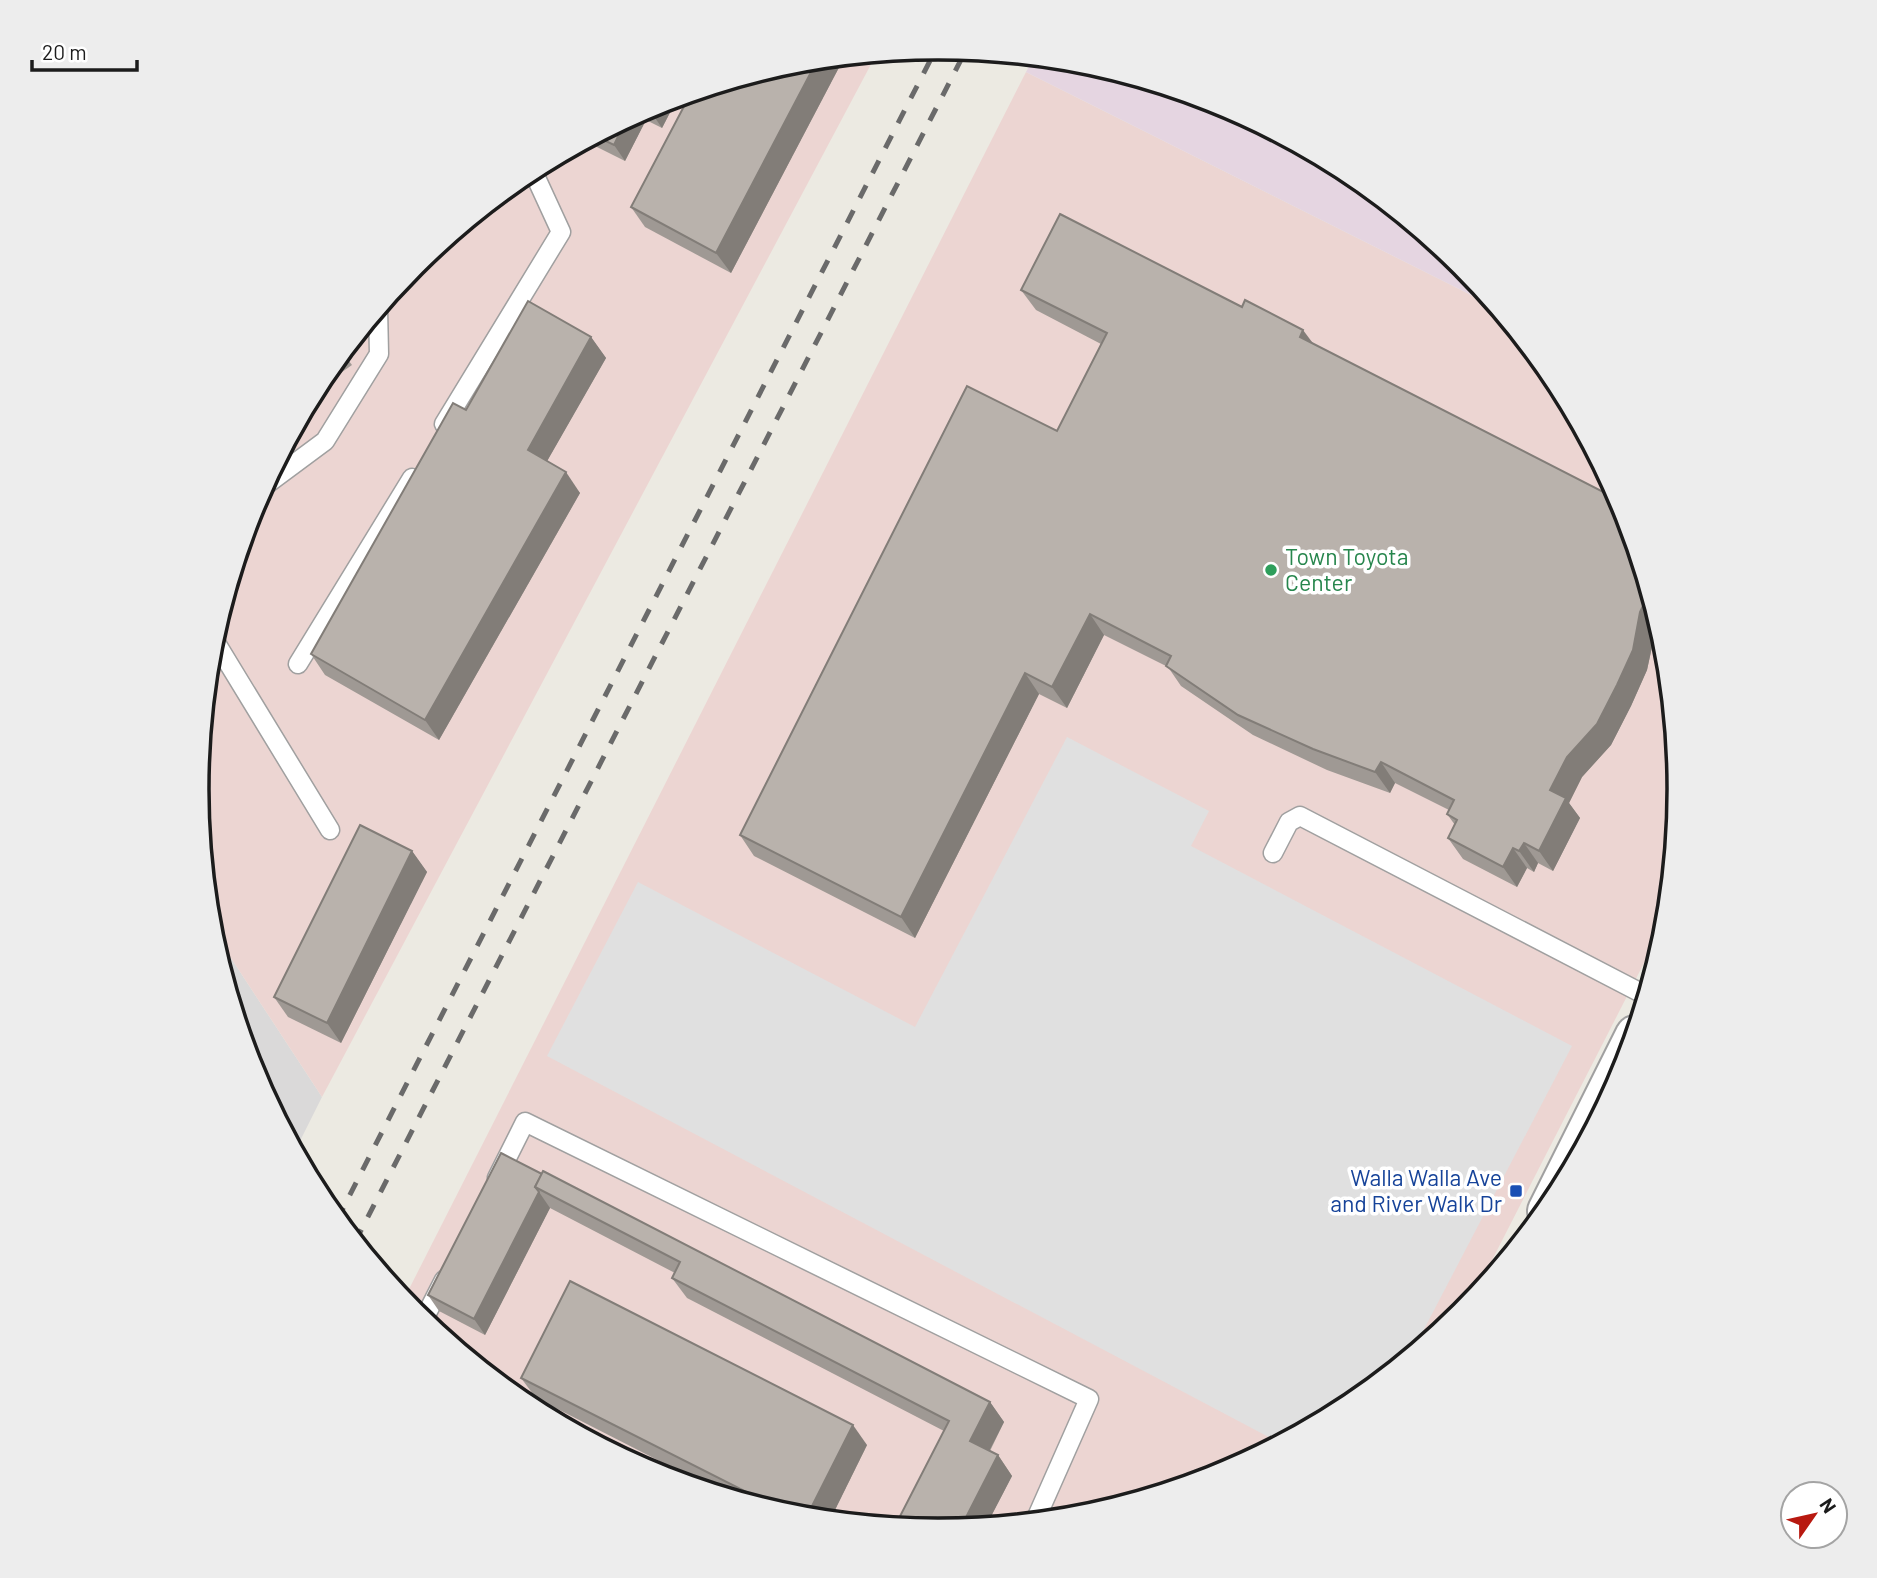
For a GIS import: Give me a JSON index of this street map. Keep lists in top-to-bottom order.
{
  "places": {
    "other": ["Town Toyota Center"],
    "transit": ["Walla Walla Ave and River Walk Dr"]
  },
  "scale_bar": "20 m",
  "north": "top right"
}
